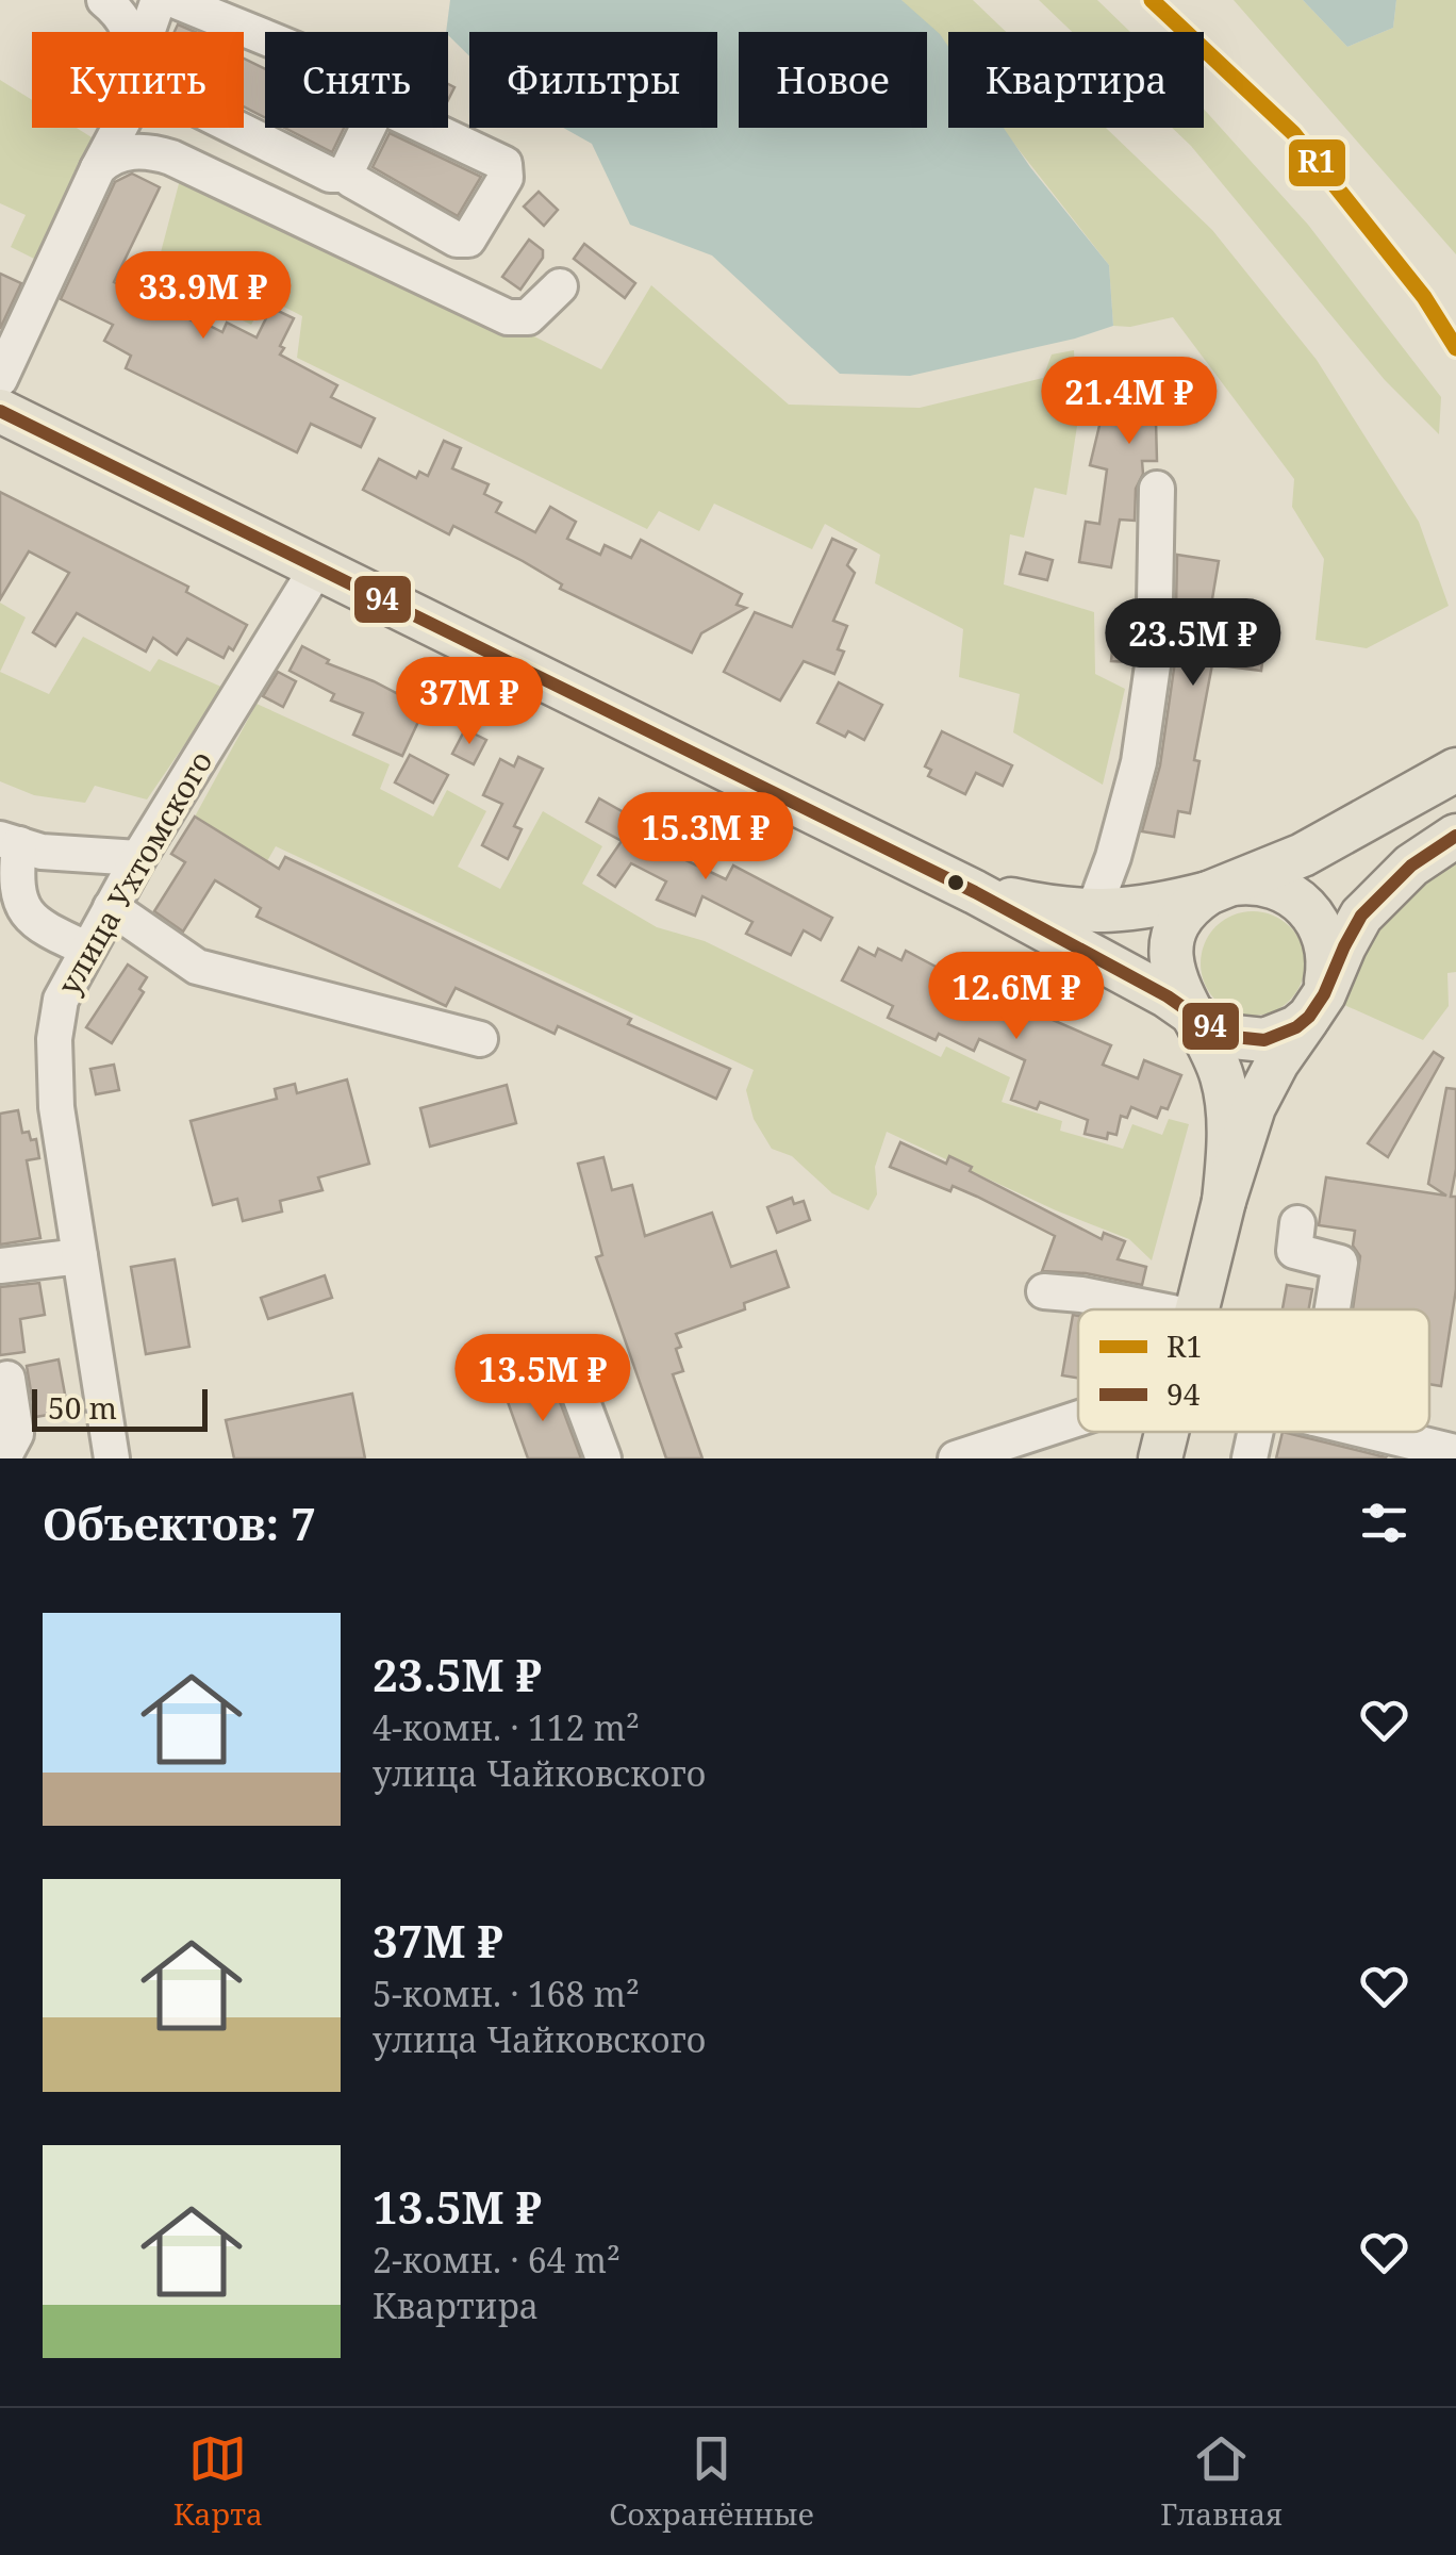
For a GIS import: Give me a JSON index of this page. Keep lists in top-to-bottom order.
{
  "streets": {
    "street": ["улица Ухтомского"]
  },
  "lines": ["transit line R1", "transit line 94"],
  "legend": ["R1", "94"],
  "scale_bar": "50 m",
  "page": {
    "chip": [
      "Купить",
      "Снять",
      "Фильтры",
      "Новое",
      "Квартира"
    ],
    "price": [
      "33.9M ₽",
      "21.4M ₽",
      "23.5M ₽",
      "37M ₽",
      "15.3M ₽",
      "12.6M ₽",
      "13.5M ₽"
    ],
    "scale": "50 m",
    "heading": "Объектов: 7",
    "list": [
      {
        "name": "23.5M ₽",
        "note": "4-комн. · 112 m² · улица Чайковского"
      },
      {
        "name": "37M ₽",
        "note": "5-комн. · 168 m² · улица Чайковского"
      },
      {
        "name": "13.5M ₽",
        "note": "2-комн. · 64 m² · Квартира"
      }
    ],
    "tabs": ["Карта", "Сохранённые", "Главная"]
  }
}
